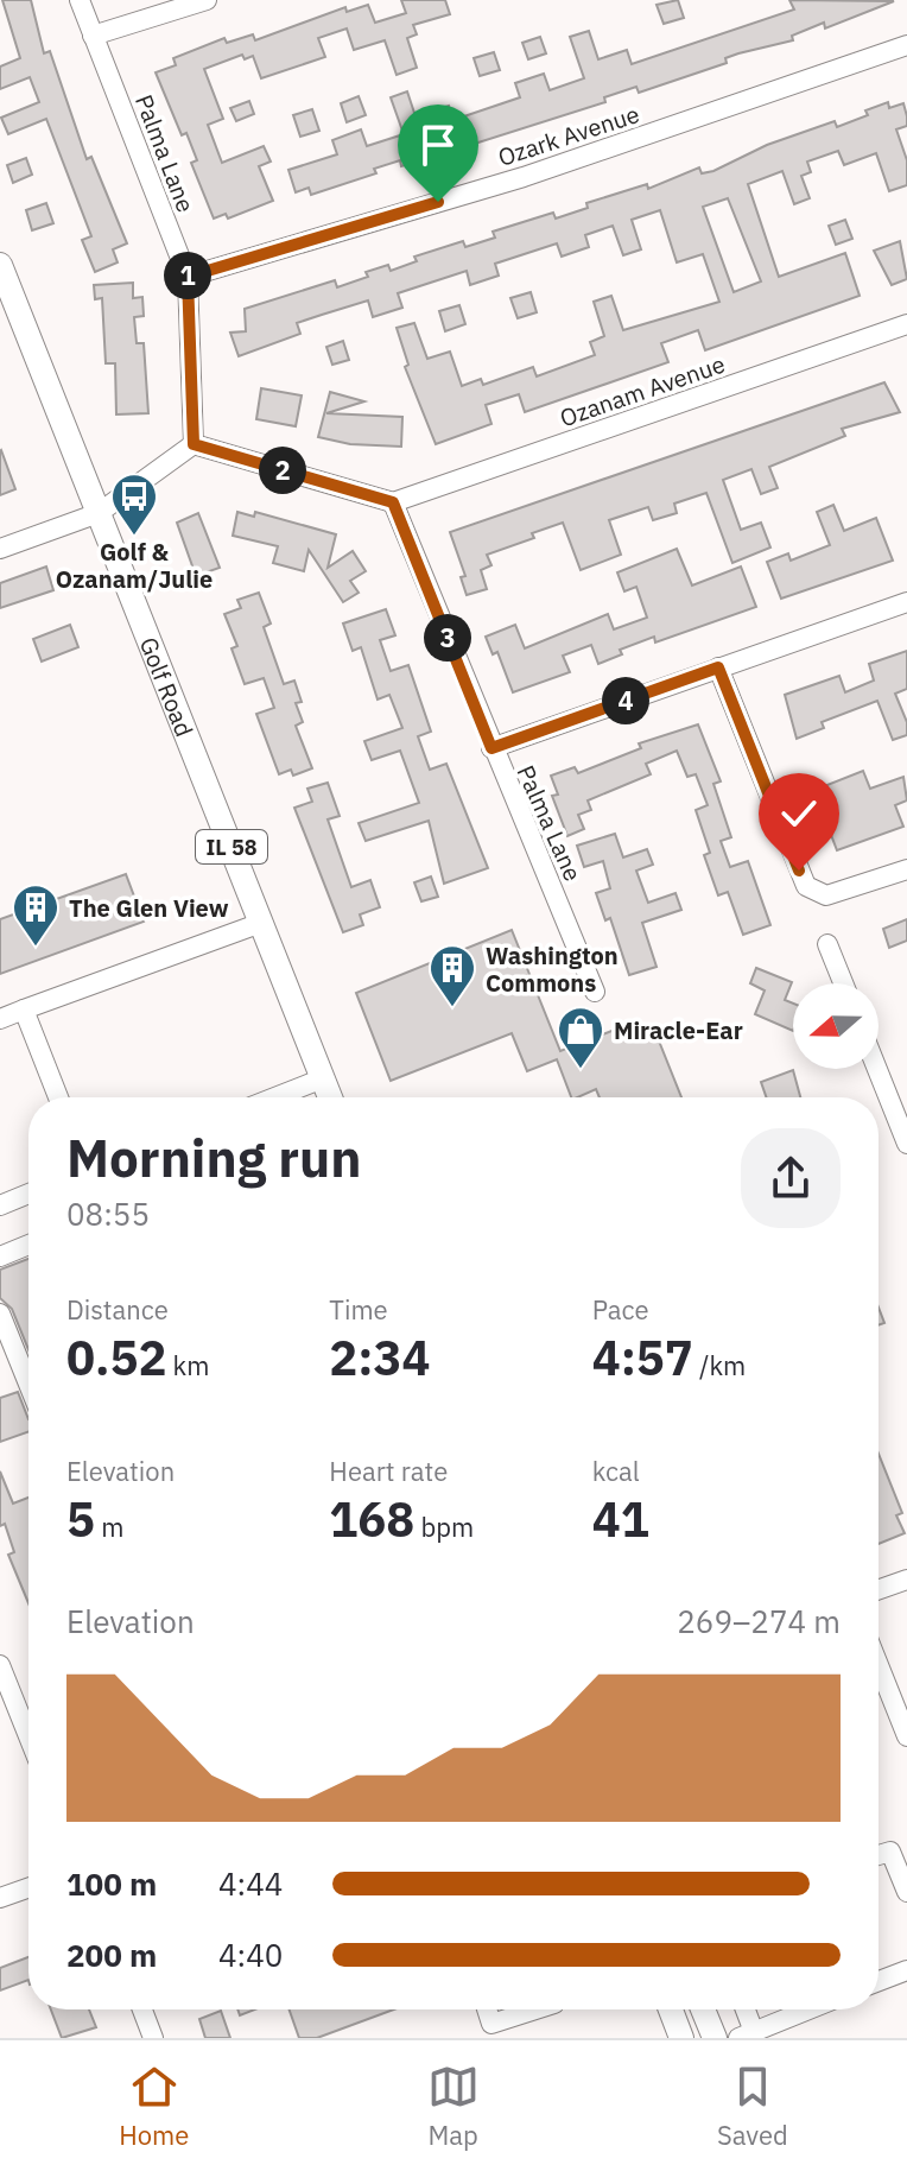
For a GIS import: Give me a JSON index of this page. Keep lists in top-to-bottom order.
{
  "streets": {
    "main road": ["Golf Road", "IL 58"],
    "street": ["Ozark Avenue", "Palma Lane", "Ozanam Avenue"]
  },
  "crossings": [
    ["Ozark Avenue", "Palma Lane"],
    ["Palma Lane", "Ozanam Avenue"]
  ],
  "places": {
    "bus stop": ["Golf & Ozanam/Julie"],
    "building": ["The Glen View", "Washington Commons"],
    "shop": ["Miracle-Ear"]
  },
  "north": "left",
  "page": {
    "pins": [
      "1",
      "2",
      "3",
      "4"
    ],
    "heading": ["Morning run", "08:55"],
    "stats": [
      ["Distance", "0.52 km"],
      ["Time", "2:34"],
      ["Pace", "4:57 /km"],
      ["Elevation", "5 m"],
      ["Heart rate", "168 bpm"],
      ["kcal", "41"]
    ],
    "chart": ["Elevation", "269–274 m"],
    "list": [
      {
        "name": "100 m",
        "note": "4:44"
      },
      {
        "name": "200 m",
        "note": "4:40"
      }
    ],
    "tabs": ["Home", "Map", "Saved"]
  }
}
